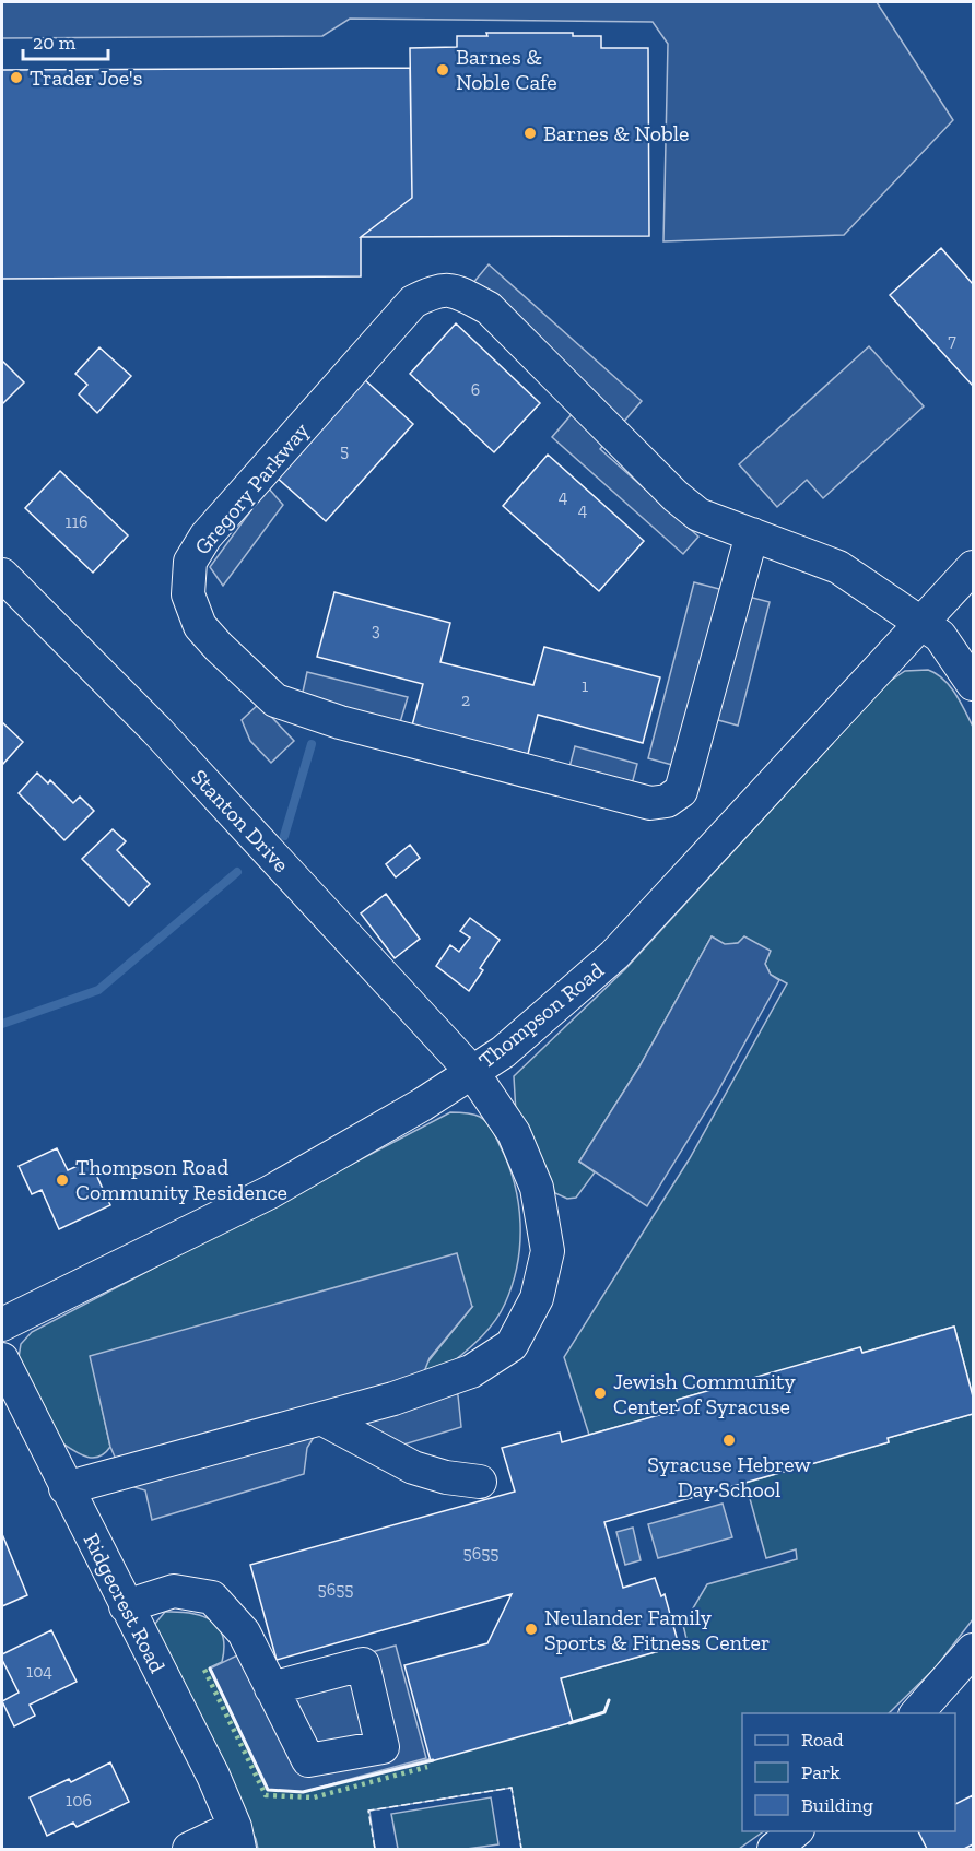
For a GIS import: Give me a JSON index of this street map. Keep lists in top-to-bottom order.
{
  "streets": {
    "street": [
      "Gregory Parkway",
      "Stanton Drive",
      "Thompson Road",
      "Ridgecrest Road"
    ]
  },
  "crossings": [
    ["Gregory Parkway", "Thompson Road"],
    ["Stanton Drive", "Thompson Road"],
    ["Stanton Drive", "Ridgecrest Road"]
  ],
  "places": [
    "Barnes & Noble Cafe",
    "Trader Joe's",
    "Barnes & Noble",
    "Thompson Road Community Residence",
    "Jewish Community Center of Syracuse",
    "Syracuse Hebrew Day School",
    "Neulander Family Sports & Fitness Center"
  ],
  "house_numbers": [
    "7",
    "6",
    "5",
    "4",
    "4",
    "116",
    "3",
    "1",
    "2",
    "5655",
    "5655",
    "104",
    "106"
  ],
  "legend": ["Road", "Park", "Building"],
  "scale_bar": "20 m"
}
